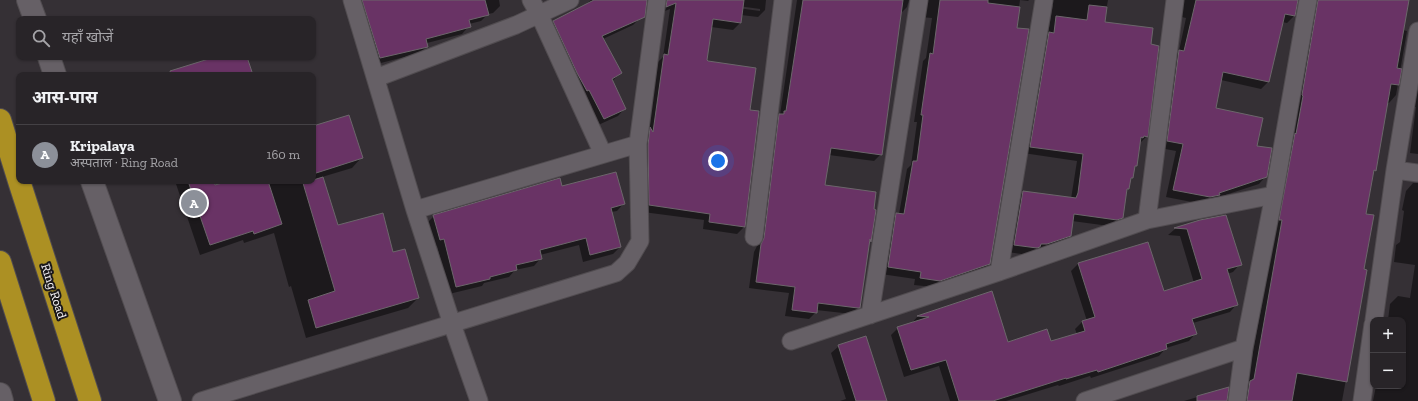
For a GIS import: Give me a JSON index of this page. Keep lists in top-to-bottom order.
{
  "streets": {
    "highway": ["Ring Road"]
  },
  "page": {
    "search": "यहाँ खोजें",
    "heading": "आस-पास",
    "list": [
      {
        "mark": "A",
        "name": "Kripalaya",
        "note": "अस्पताल · Ring Road",
        "value": "160 m"
      }
    ],
    "pins": "A",
    "map_buttons": ["+", "−"]
  }
}
